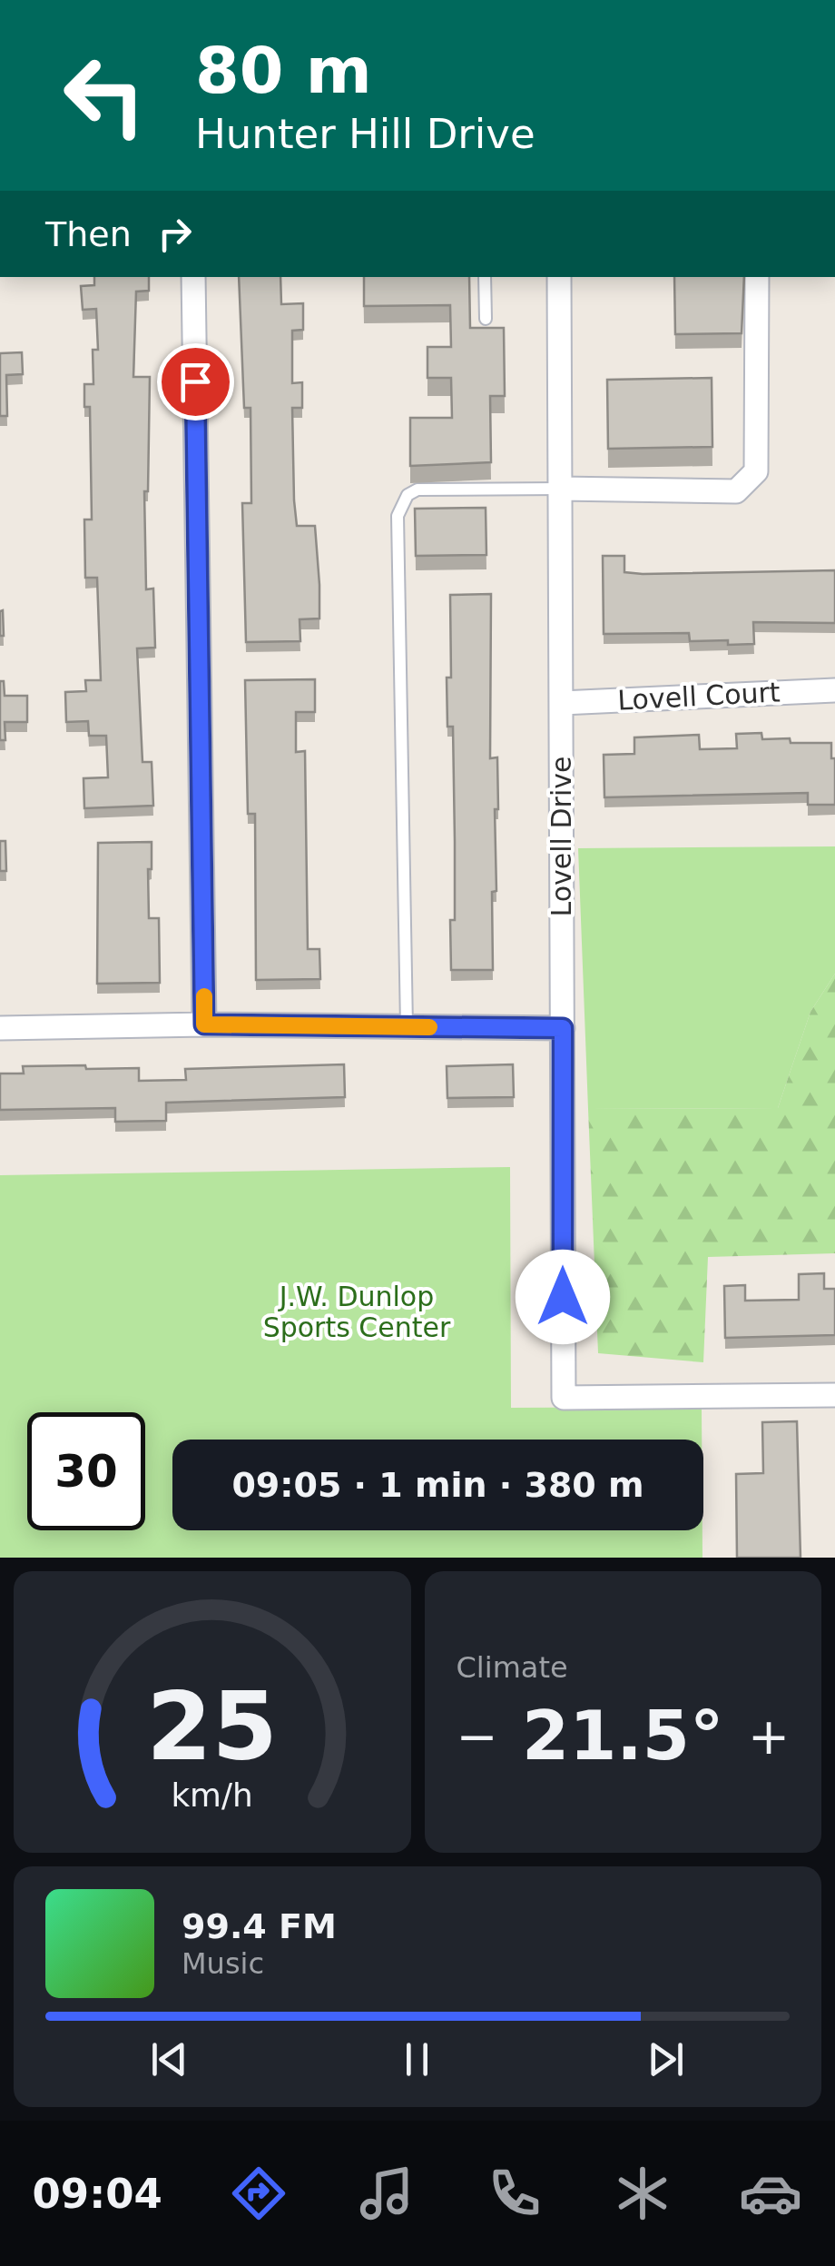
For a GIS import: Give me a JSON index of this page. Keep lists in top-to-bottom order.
{
  "streets": {
    "street": ["Lovell Court", "Lovell Drive"]
  },
  "crossings": [
    ["Lovell Court", "Lovell Drive"]
  ],
  "parks": ["J.W. Dunlop Sports Center"],
  "page": {
    "turn": ["80 m", "Hunter Hill Drive"],
    "then": "Then",
    "limit": "30",
    "trip": "09:05 · 1 min · 380 m",
    "tile": "Climate",
    "heat": ["−", "21.5°", "+"],
    "song": ["99.4 FM", "Music"],
    "tabs": "09:04",
    "gauge": ["25", "km/h"]
  }
}
